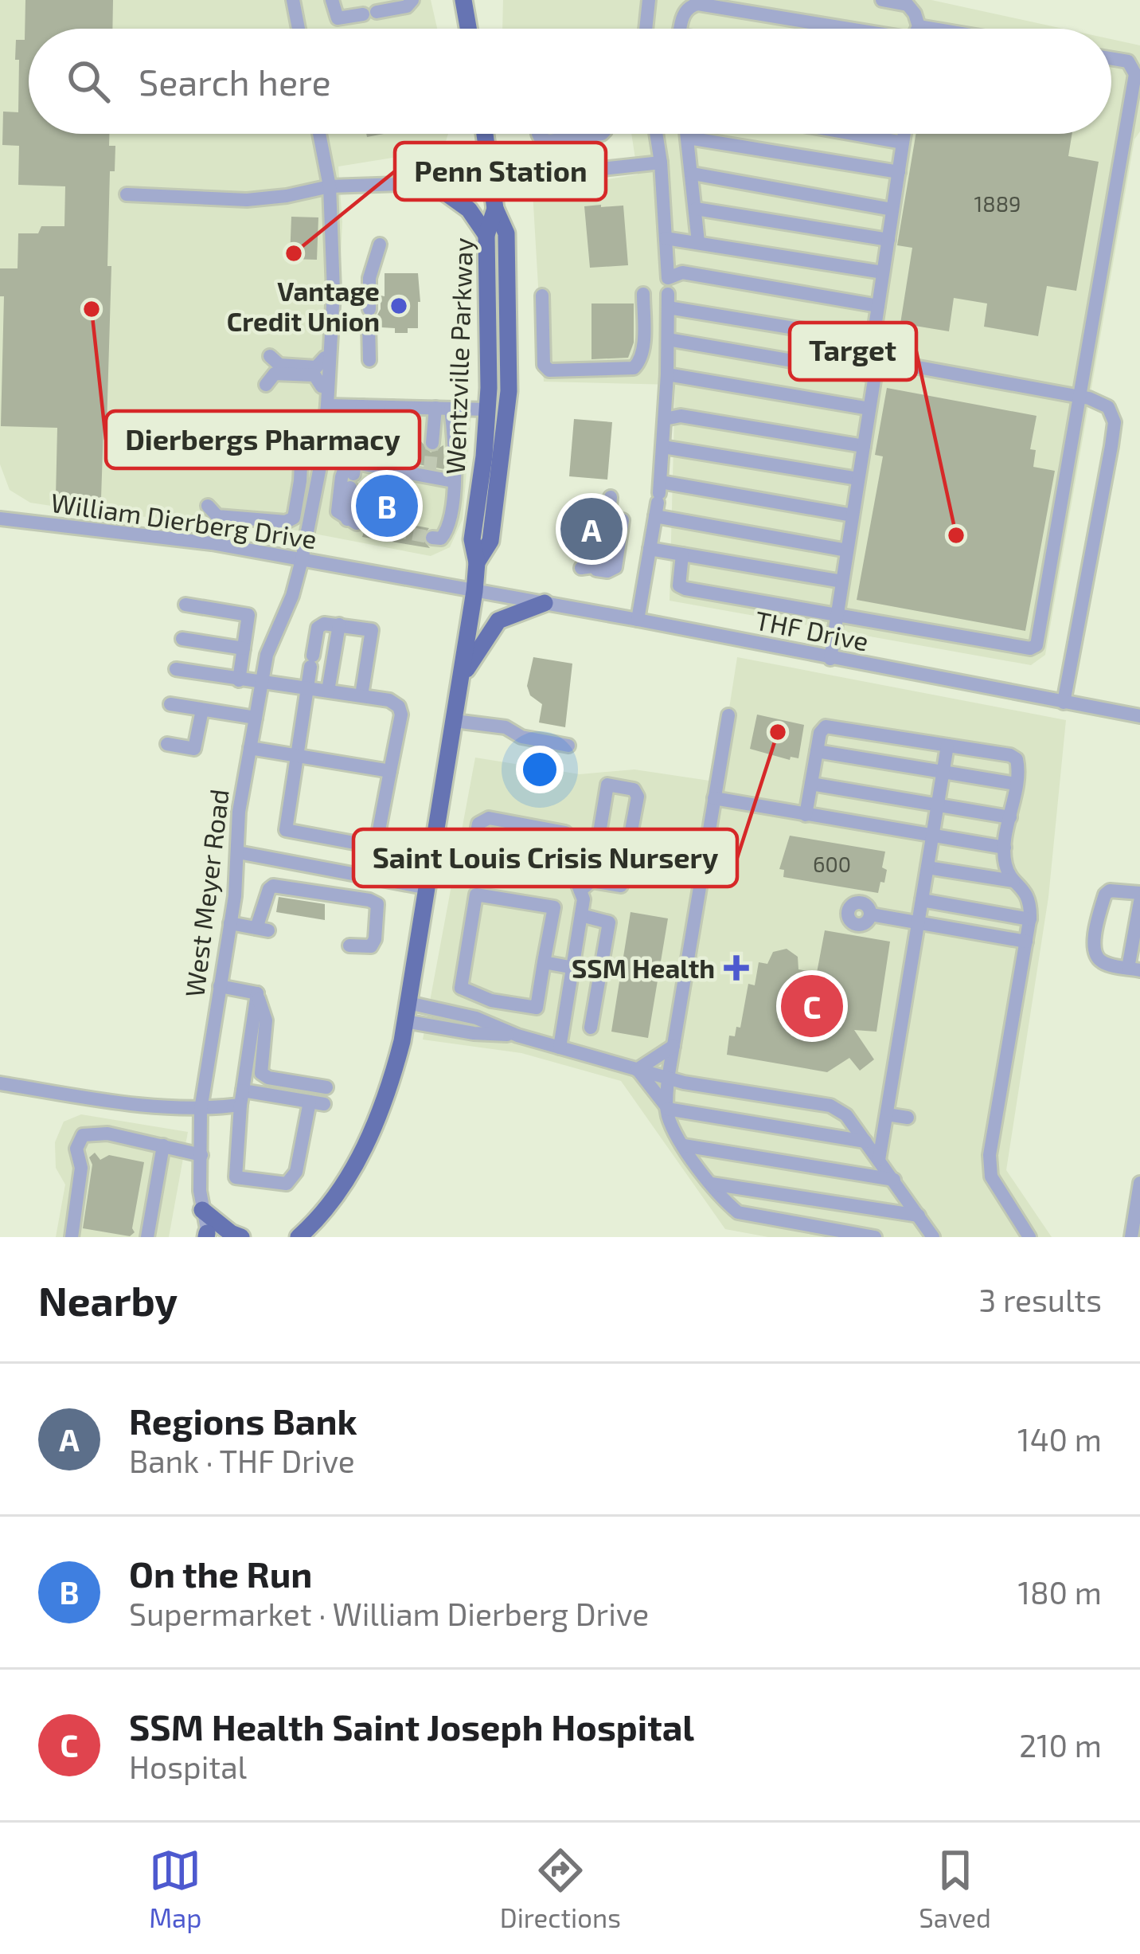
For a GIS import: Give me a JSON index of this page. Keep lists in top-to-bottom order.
{
  "streets": {
    "main road": ["Wentzville Parkway"],
    "street": ["William Dierberg Drive", "THF Drive", "West Meyer Road"]
  },
  "crossings": [
    ["Wentzville Parkway", "William Dierberg Drive"],
    ["Wentzville Parkway", "THF Drive"],
    ["William Dierberg Drive", "THF Drive"],
    ["William Dierberg Drive", "West Meyer Road"]
  ],
  "places": {
    "other": [
      "Penn Station",
      "Vantage Credit Union",
      "Dierbergs Pharmacy",
      "Target",
      "Saint Louis Crisis Nursery"
    ],
    "health": ["SSM Health"]
  },
  "house_numbers": ["1889", "600"],
  "page": {
    "search": "Search here",
    "pins": ["B", "A", "C"],
    "heading": ["Nearby", "3 results"],
    "list": [
      {
        "mark": "A",
        "name": "Regions Bank",
        "note": "Bank · THF Drive",
        "value": "140 m"
      },
      {
        "mark": "B",
        "name": "On the Run",
        "note": "Supermarket · William Dierberg Drive",
        "value": "180 m"
      },
      {
        "mark": "C",
        "name": "SSM Health Saint Joseph Hospital",
        "note": "Hospital",
        "value": "210 m"
      }
    ],
    "nav": ["Map", "Directions", "Saved"]
  }
}
